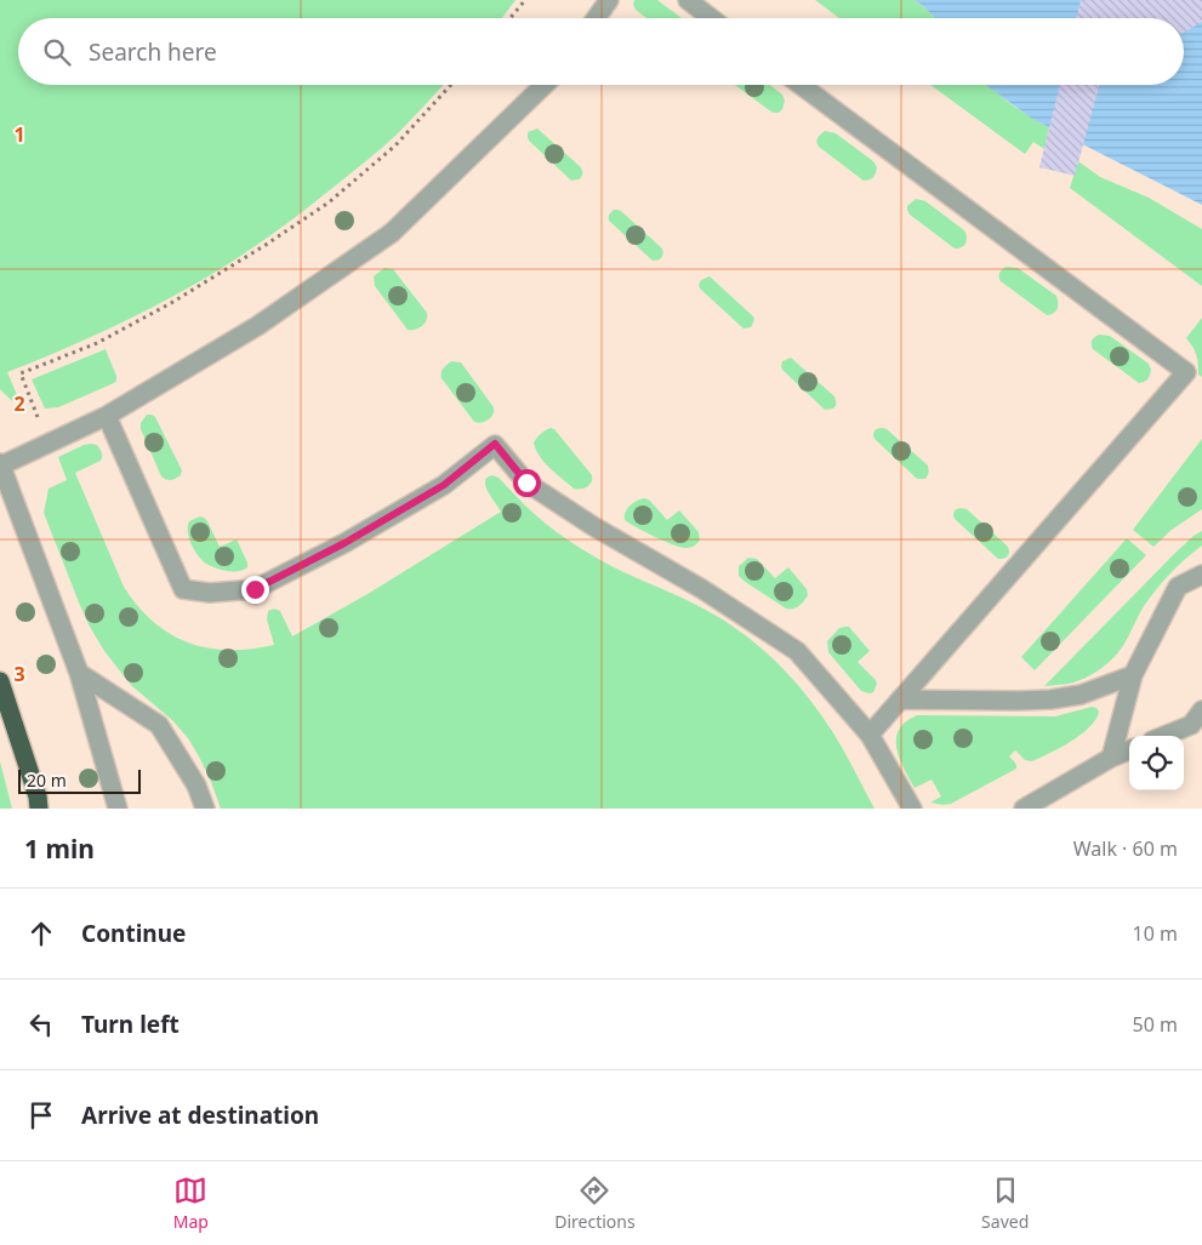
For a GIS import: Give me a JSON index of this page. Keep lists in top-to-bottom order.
{
  "scale_bar": "20 m",
  "page": {
    "search": "Search here",
    "scale": "20 m",
    "heading": ["1 min", "Walk · 60 m"],
    "list": [
      ["Continue", "10 m"],
      ["Turn left", "50 m"],
      "Arrive at destination"
    ],
    "nav": ["Map", "Directions", "Saved"]
  },
  "grid": {
    "rows": ["1", "2", "3"]
  }
}
